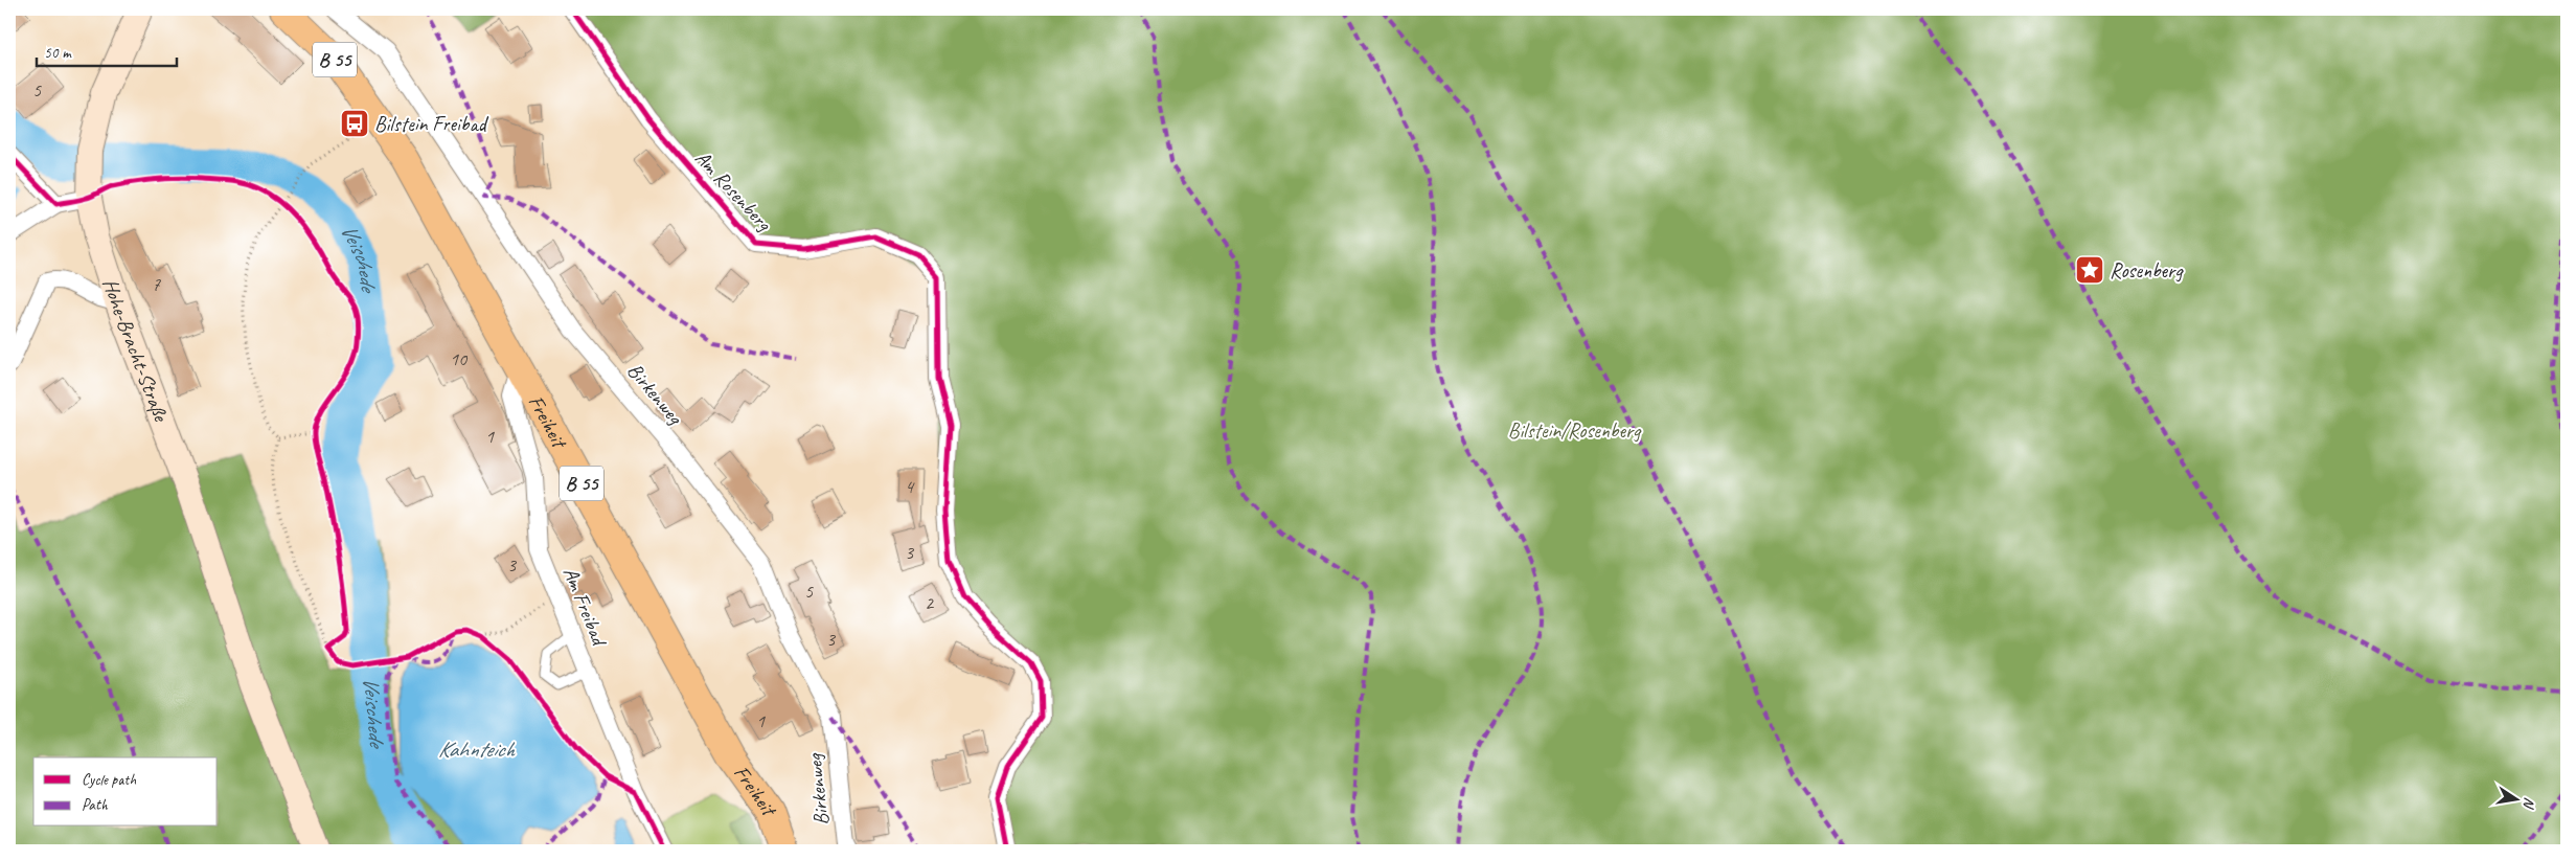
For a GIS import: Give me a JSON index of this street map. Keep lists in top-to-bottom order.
{
  "streets": {
    "main road": ["B 55", "Hohe-Bracht-Straße", "Freiheit"],
    "street": ["Am Rosenberg", "Birkenweg", "Am Freibad"]
  },
  "crossings": [
    ["Freiheit", "Am Freibad"]
  ],
  "water": ["Veischede", "Kahnteich"],
  "parks": ["Bilstein/Rosenberg"],
  "places": {
    "bus stop": ["Bilstein Freibad"],
    "place": ["Rosenberg"]
  },
  "house_numbers": [
    "5",
    "7",
    "10",
    "1",
    "4",
    "3",
    "3",
    "5",
    "2",
    "3",
    "1"
  ],
  "legend": ["Cycle path", "Path"],
  "scale_bar": "50 m",
  "north": "right"
}
